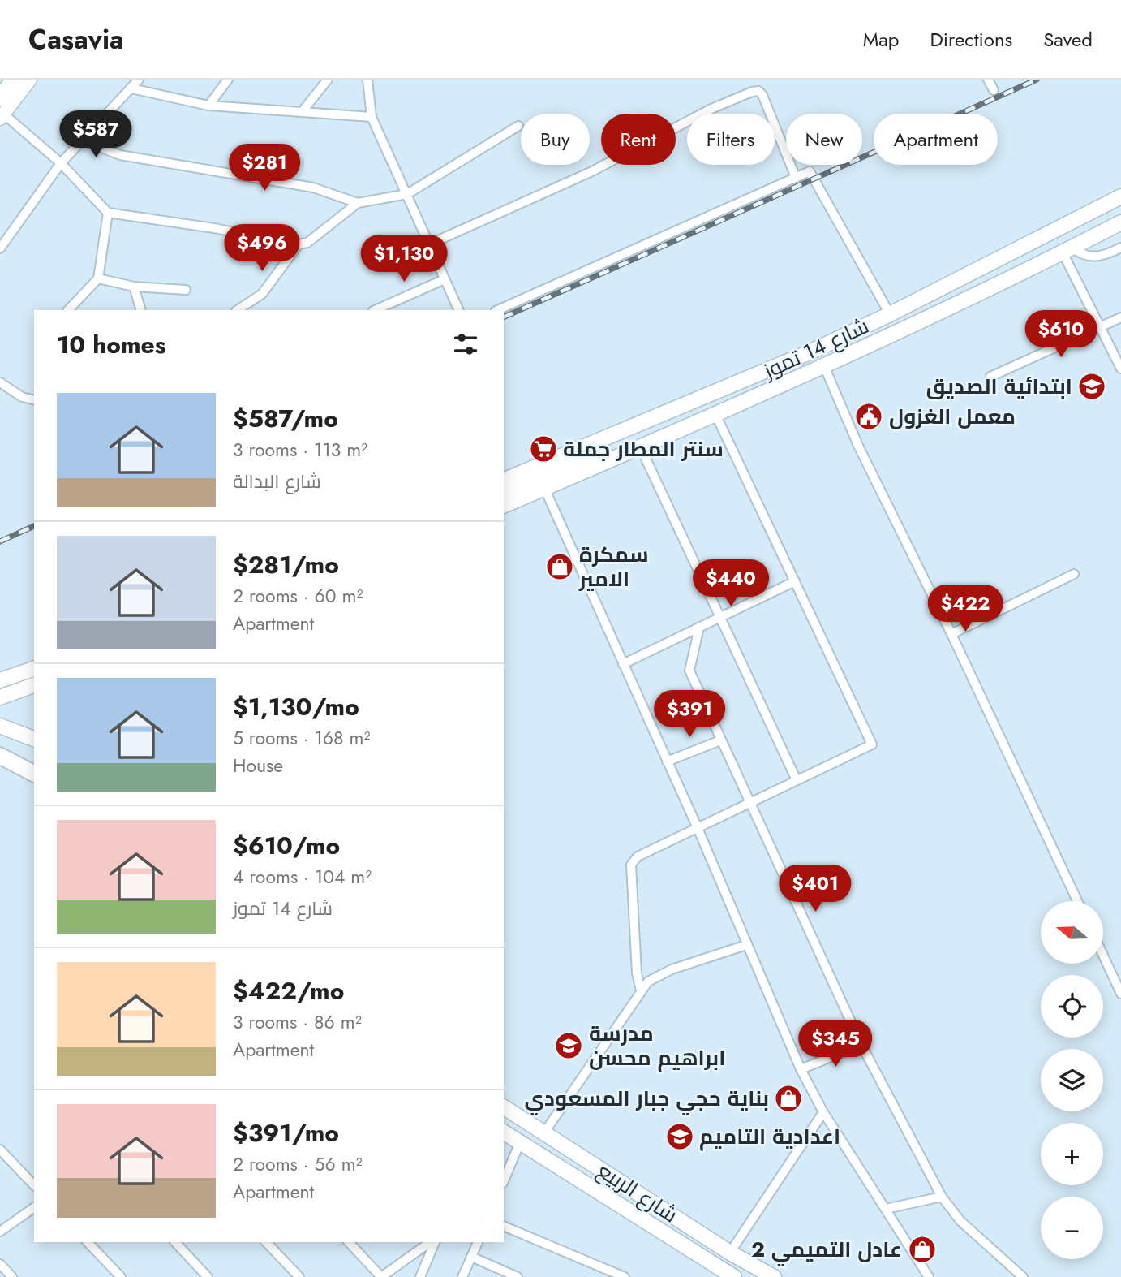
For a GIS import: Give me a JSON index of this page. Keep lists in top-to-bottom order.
{
  "streets": {
    "main road": ["شارع 14 تموز", "شارع الربيع"]
  },
  "places": {
    "school or university": ["ابتدائية الصديق", "مدرسة ابراهيم محسن", "اعدادية التاميم"],
    "public building": ["معمل الغزول"],
    "supermarket": ["سنتر المطار جملة"],
    "shop": ["سمكرة الامير", "بناية حجي جبار المسعودي", "عادل التميمي 2"]
  },
  "north": "left",
  "page": {
    "header": "Casavia",
    "nav": ["Map", "Directions", "Saved"],
    "price": [
      "$587",
      "$281",
      "$496",
      "$1,130",
      "$610",
      "$440",
      "$422",
      "$391",
      "$401",
      "$345"
    ],
    "chip": [
      "Buy",
      "Rent",
      "Filters",
      "New",
      "Apartment"
    ],
    "heading": "10 homes",
    "list": [
      {
        "name": "$587/mo",
        "note": "3 rooms · 113 m² · شارع البدالة"
      },
      {
        "name": "$281/mo",
        "note": "2 rooms · 60 m² · Apartment"
      },
      {
        "name": "$1,130/mo",
        "note": "5 rooms · 168 m² · House"
      },
      {
        "name": "$610/mo",
        "note": "4 rooms · 104 m² · شارع 14 تموز"
      },
      {
        "name": "$422/mo",
        "note": "3 rooms · 86 m² · Apartment"
      },
      {
        "name": "$391/mo",
        "note": "2 rooms · 56 m² · Apartment"
      }
    ],
    "map_buttons": ["+", "−"]
  }
}
